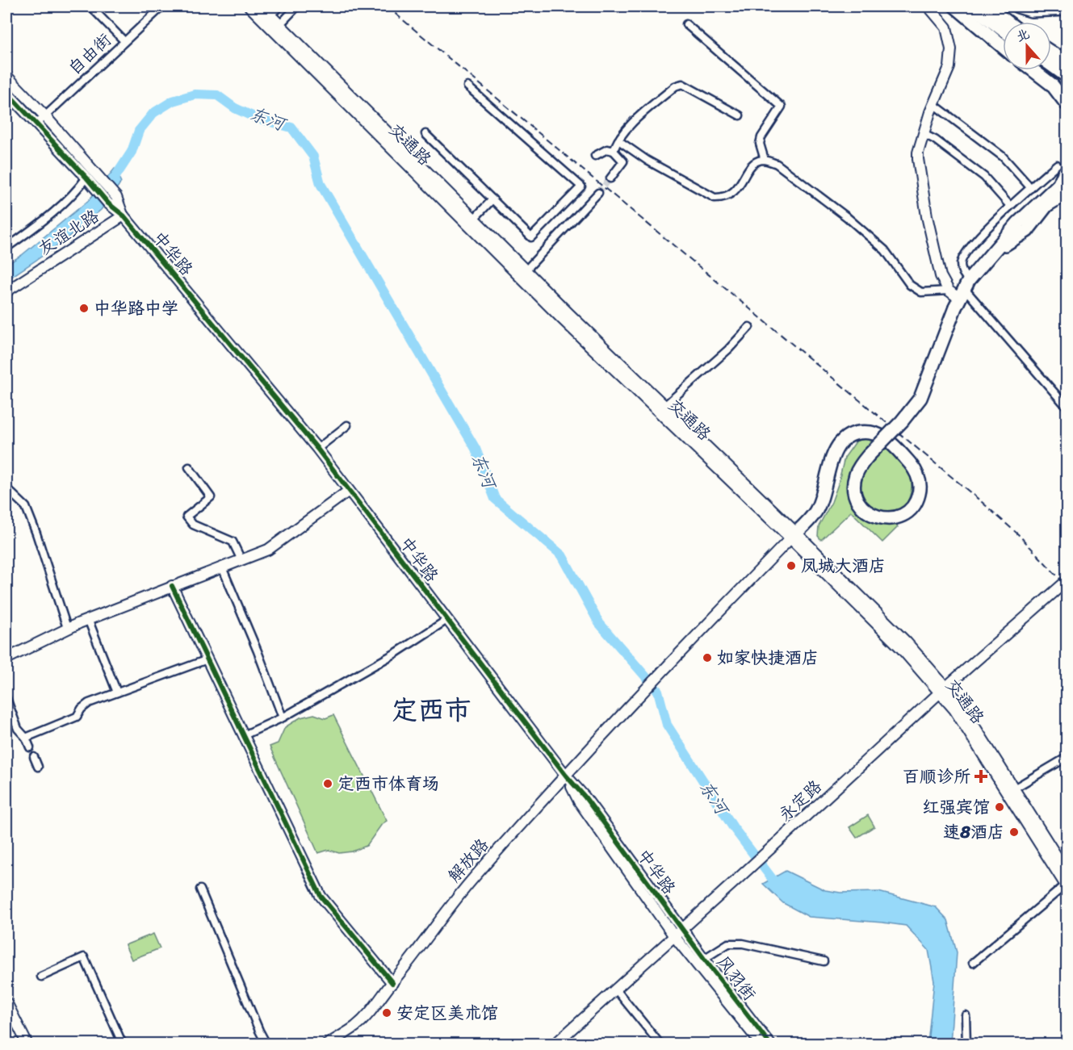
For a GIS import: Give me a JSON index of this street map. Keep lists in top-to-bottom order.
{
  "streets": {
    "main road": [
      "交通路",
      "友谊北路",
      "中华路",
      "永定路",
      "解放路",
      "风羽街"
    ],
    "street": ["自由街"]
  },
  "crossings": [
    ["自由街", "中华路"],
    ["交通路", "永定路"],
    ["交通路", "解放路"],
    ["友谊北路", "中华路"],
    ["中华路", "永定路"],
    ["中华路", "解放路"],
    ["中华路", "风羽街"],
    ["永定路", "风羽街"]
  ],
  "districts": ["定西市"],
  "water": ["东河"],
  "places": {
    "other": [
      "中华路中学",
      "凤城大酒店",
      "如家快捷酒店",
      "定西市体育场",
      "红强宾馆",
      "速8酒店",
      "安定区美术馆"
    ],
    "health": ["百顺诊所"]
  },
  "north": "top"
}
